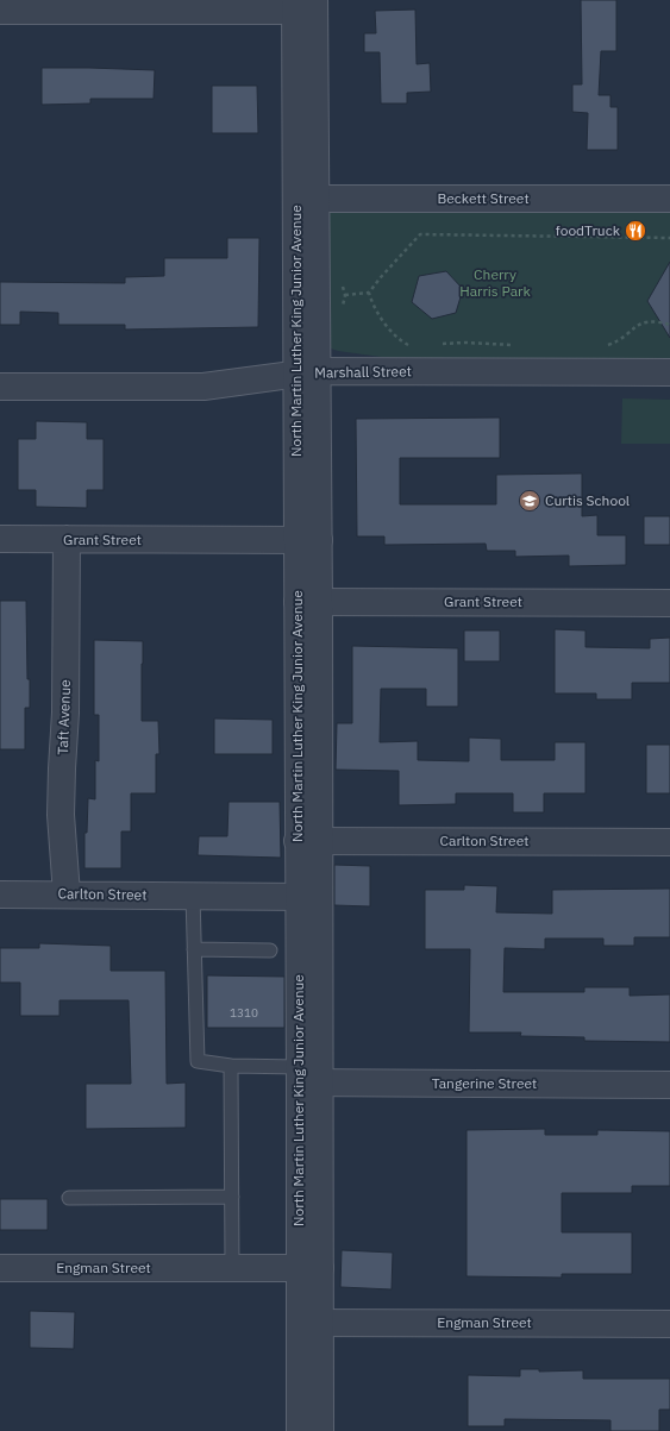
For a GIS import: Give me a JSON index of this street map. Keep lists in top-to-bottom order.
{
  "streets": {
    "street": [
      "Beckett Street",
      "North Martin Luther King Junior Avenue",
      "Marshall Street",
      "Grant Street",
      "Taft Avenue",
      "Carlton Street",
      "Tangerine Street",
      "Engman Street"
    ]
  },
  "crossings": [
    ["Beckett Street", "North Martin Luther King Junior Avenue"],
    ["North Martin Luther King Junior Avenue", "Marshall Street"],
    ["North Martin Luther King Junior Avenue", "Grant Street"],
    ["North Martin Luther King Junior Avenue", "Carlton Street"],
    ["North Martin Luther King Junior Avenue", "Tangerine Street"],
    ["North Martin Luther King Junior Avenue", "Engman Street"],
    ["Grant Street", "Taft Avenue"],
    ["Taft Avenue", "Carlton Street"]
  ],
  "parks": ["Cherry Harris Park"],
  "places": {
    "restaurant": ["foodTruck"],
    "school or university": ["Curtis School"]
  },
  "house_numbers": ["1310"]
}
